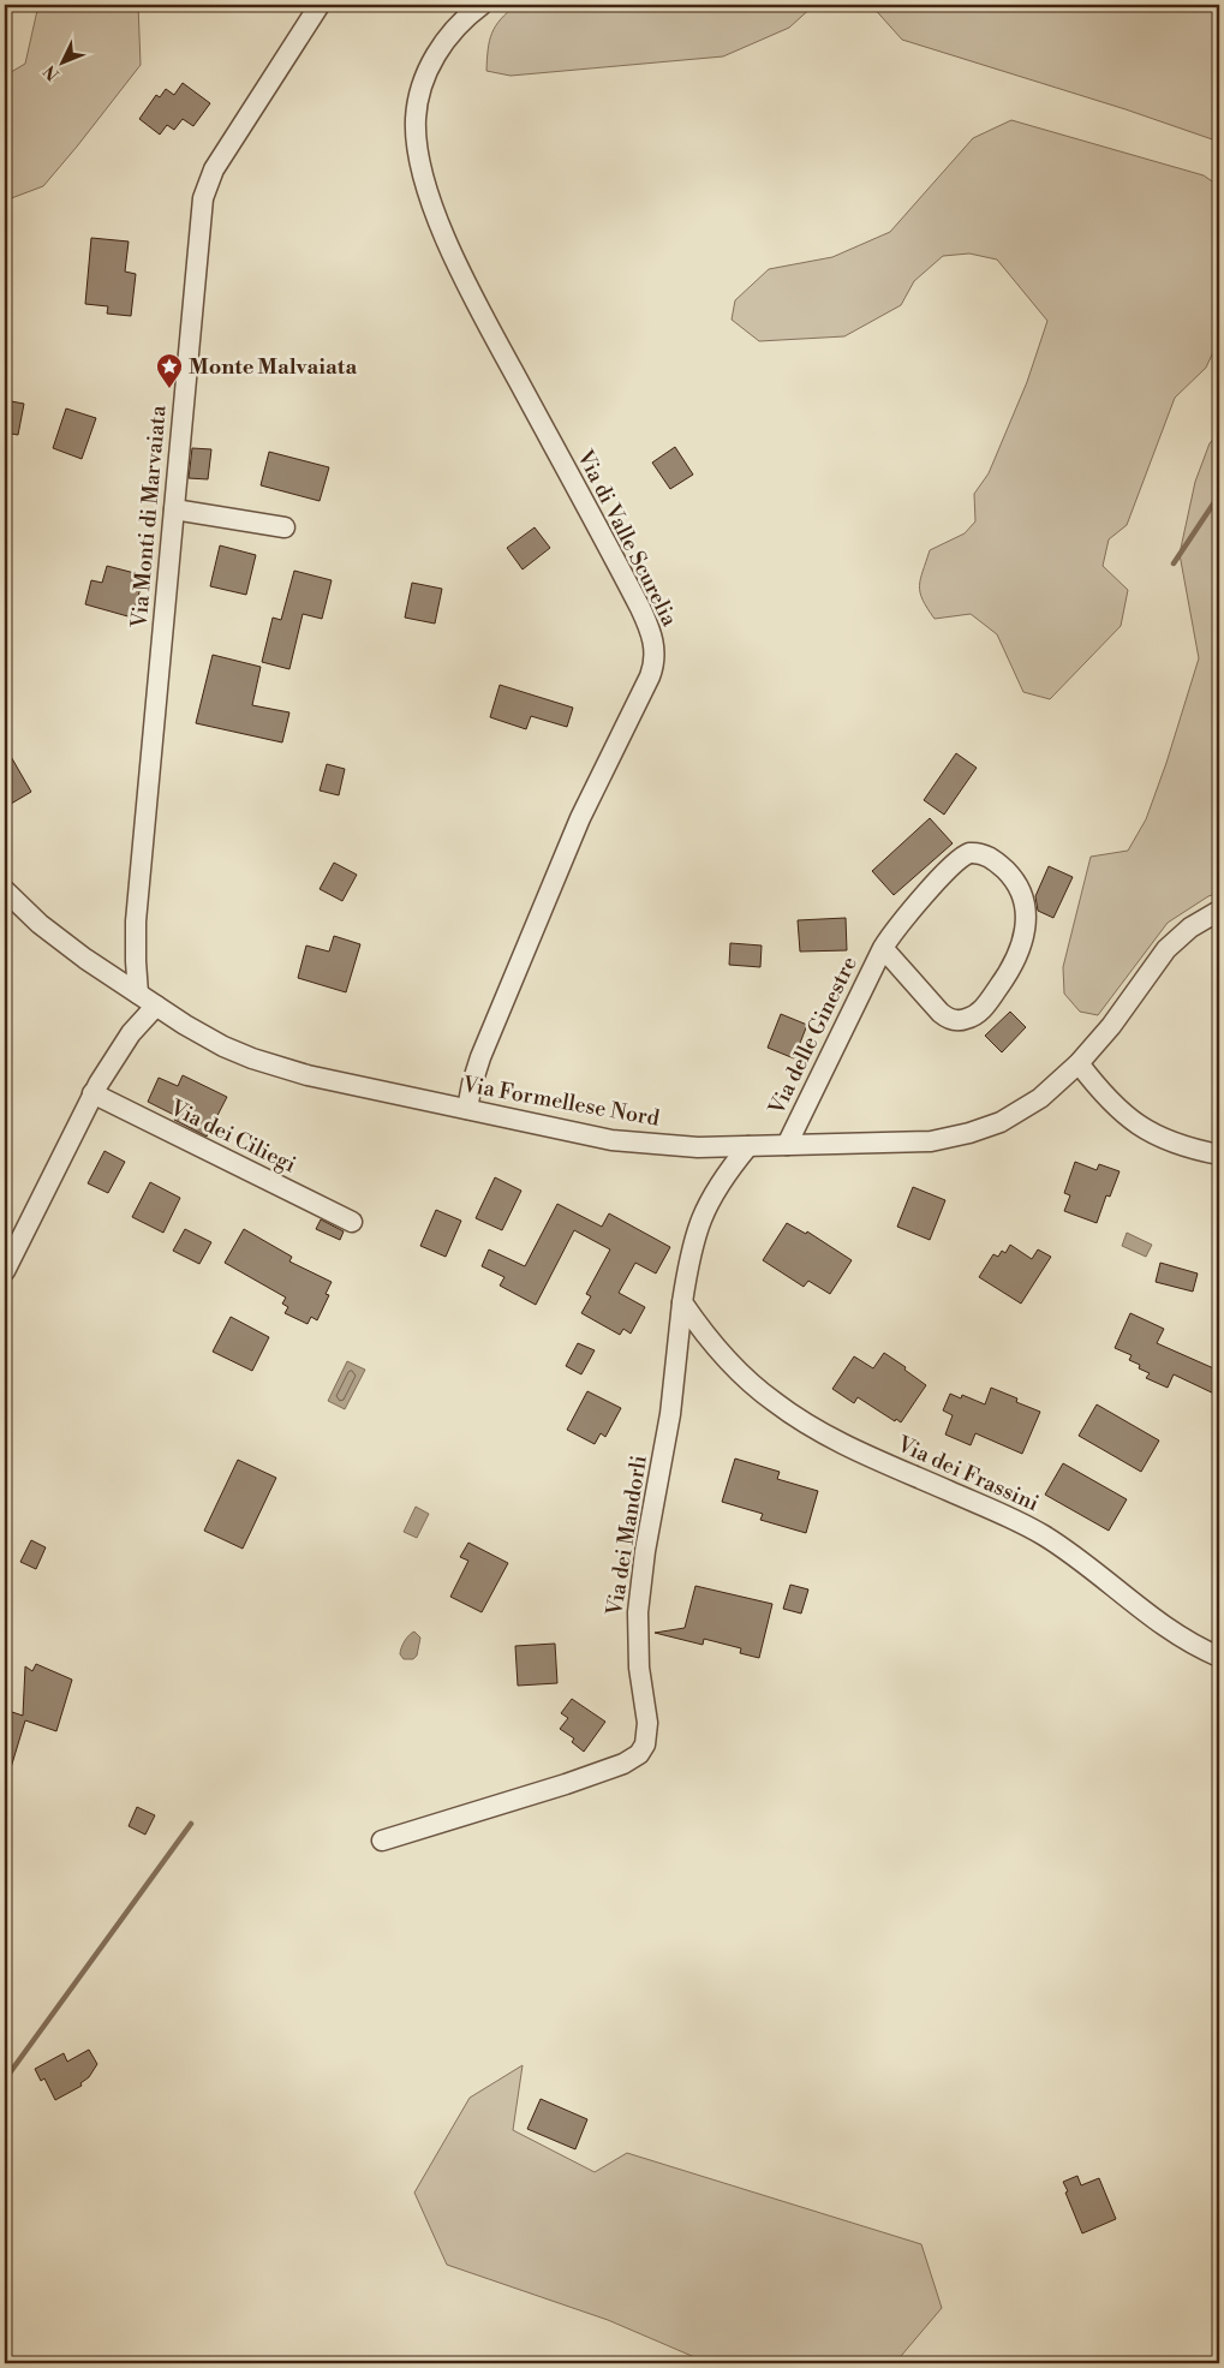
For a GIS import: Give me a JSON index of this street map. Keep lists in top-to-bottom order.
{
  "streets": {
    "street": [
      "Via Monti di Marvaiata",
      "Via di Valle Scurelia",
      "Via delle Ginestre",
      "Via Formellese Nord",
      "Via dei Ciliegi",
      "Via dei Frassini",
      "Via dei Mandorli"
    ]
  },
  "crossings": [
    ["Via Monti di Marvaiata", "Via Formellese Nord"],
    ["Via di Valle Scurelia", "Via Formellese Nord"],
    ["Via delle Ginestre", "Via Formellese Nord"],
    ["Via Formellese Nord", "Via dei Mandorli"],
    ["Via dei Frassini", "Via dei Mandorli"]
  ],
  "places": {
    "place": ["Monte Malvaiata"]
  },
  "north": "bottom left"
}
